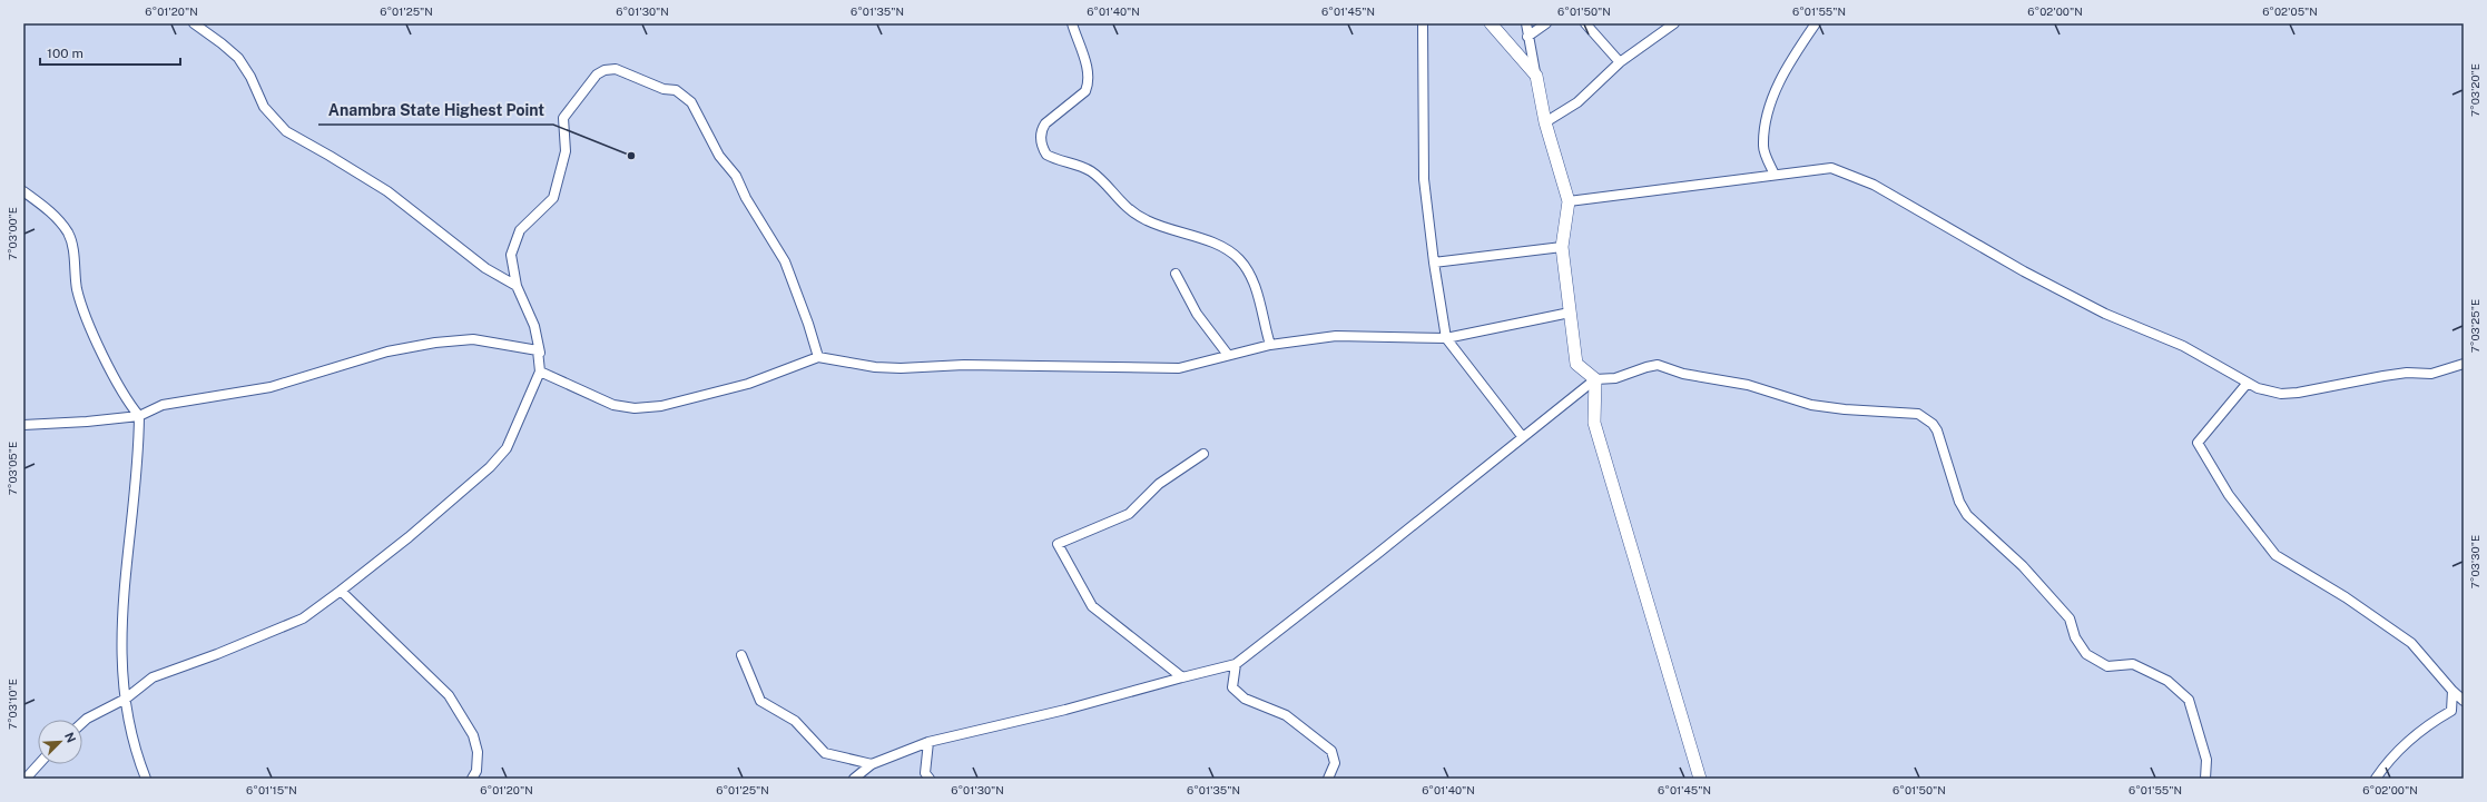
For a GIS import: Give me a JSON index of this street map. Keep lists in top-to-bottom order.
{
  "places": ["Anambra State Highest Point"],
  "scale_bar": "100 m",
  "north": "top right",
  "coordinates": [
    "6°01'20\"N",
    "6°01'25\"N",
    "6°01'30\"N",
    "6°01'35\"N",
    "6°01'40\"N",
    "6°01'45\"N",
    "6°01'50\"N",
    "6°01'55\"N",
    "6°02'00\"N",
    "6°02'05\"N",
    "7°03'20\"E",
    "7°03'00\"E",
    "7°03'25\"E",
    "7°03'05\"E",
    "7°03'30\"E",
    "7°03'10\"E",
    "6°01'15\"N"
  ]
}
